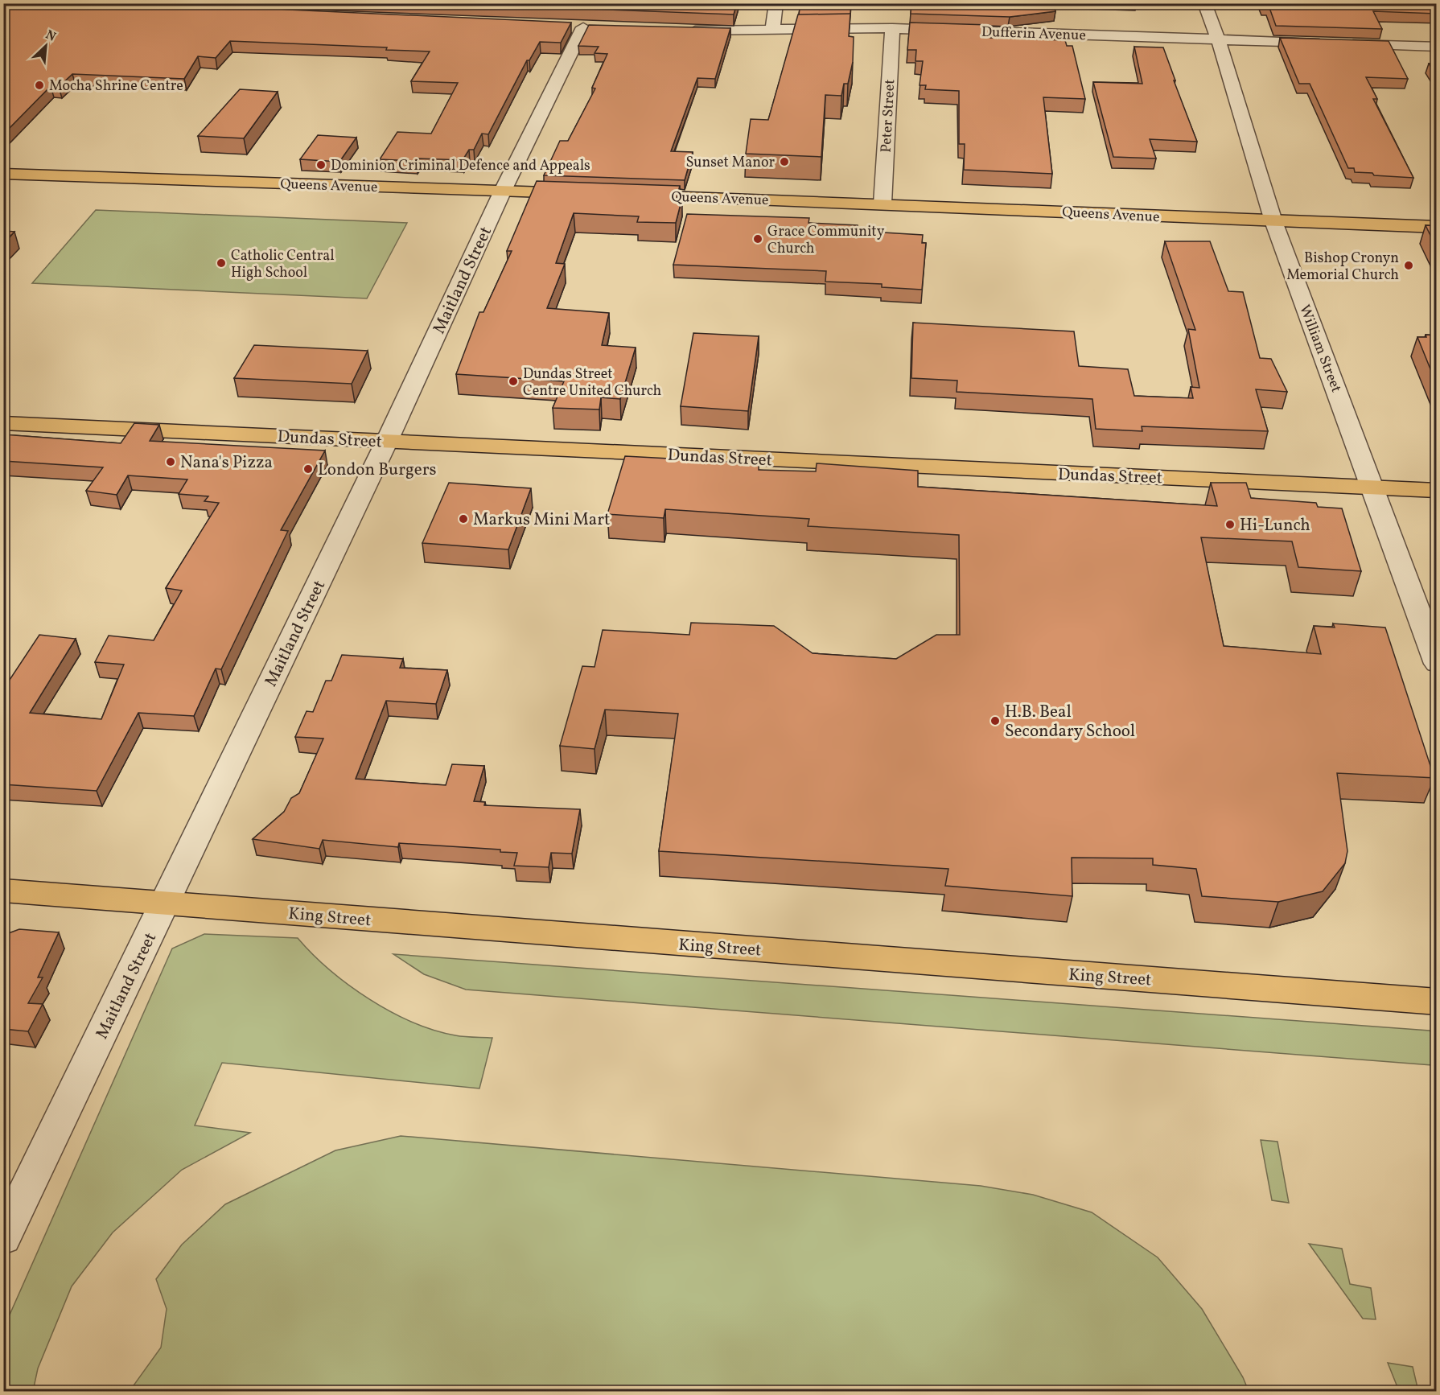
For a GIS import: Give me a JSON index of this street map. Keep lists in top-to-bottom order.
{
  "streets": {
    "main road": ["Queens Avenue", "Dundas Street", "King Street"],
    "street": [
      "Dufferin Avenue",
      "Peter Street",
      "Maitland Street",
      "William Street"
    ]
  },
  "crossings": [
    ["Dufferin Avenue", "Peter Street"],
    ["Dufferin Avenue", "William Street"],
    ["Peter Street", "Queens Avenue"],
    ["Queens Avenue", "Maitland Street"],
    ["Queens Avenue", "William Street"],
    ["Maitland Street", "Dundas Street"],
    ["Maitland Street", "King Street"],
    ["William Street", "Dundas Street"]
  ],
  "places": [
    "Mocha Shrine Centre",
    "Sunset Manor",
    "Dominion Criminal Defence and Appeals",
    "Grace Community Church",
    "Catholic Central High School",
    "Bishop Cronyn Memorial Church",
    "Dundas Street Centre United Church",
    "Nana's Pizza",
    "London Burgers",
    "Markus Mini Mart",
    "Hi-Lunch",
    "H.B. Beal Secondary School"
  ],
  "north": "top right"
}
